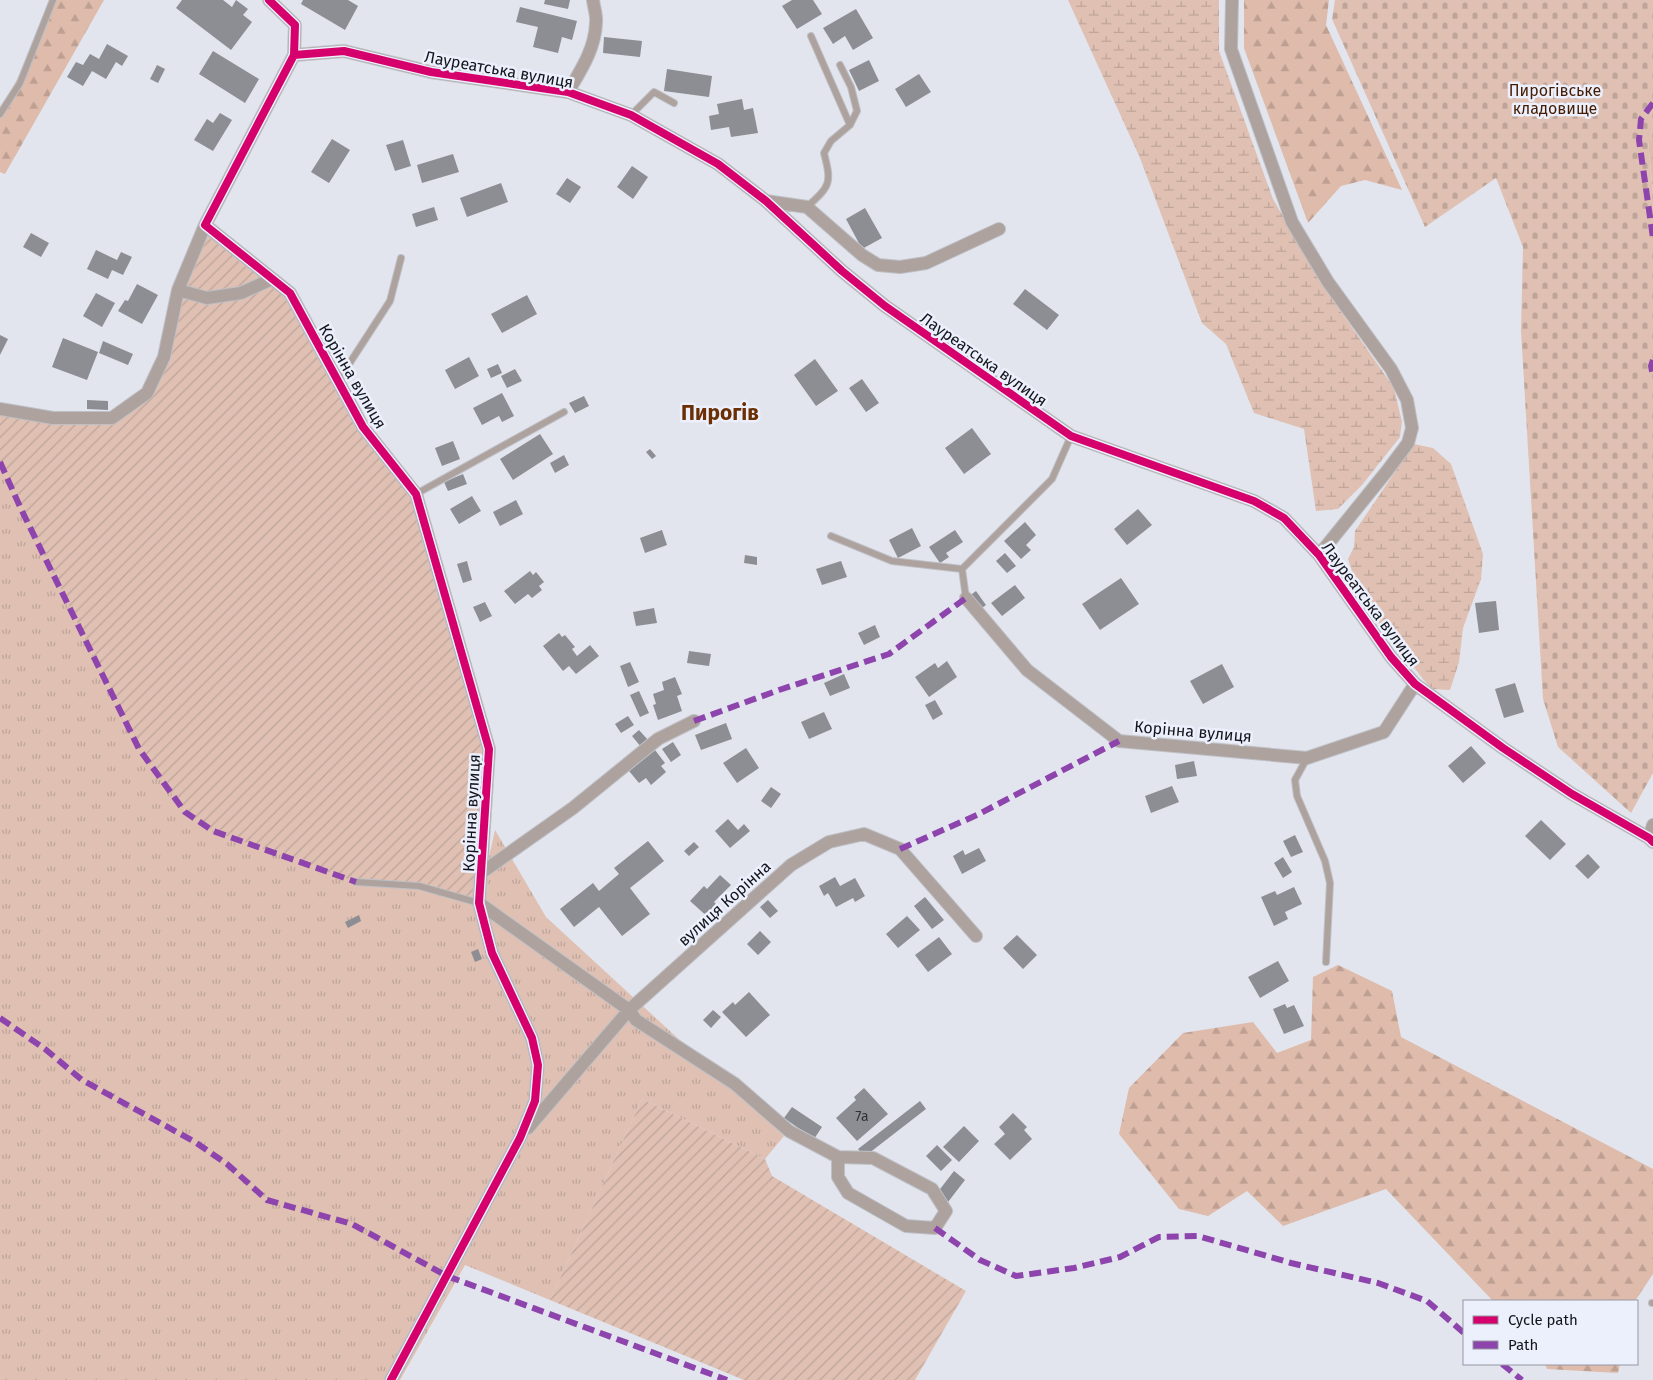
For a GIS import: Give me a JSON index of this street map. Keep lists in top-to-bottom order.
{
  "streets": {
    "street": ["Лауреатська вулиця", "Корінна вулиця", "вулиця Корінна"]
  },
  "crossings": [
    ["Лауреатська вулиця", "Корінна вулиця"],
    ["Корінна вулиця", "вулиця Корінна"]
  ],
  "districts": ["Пирогів"],
  "parks": ["Пирогівське кладовище"],
  "house_numbers": ["7а"],
  "legend": ["Cycle path", "Path"]
}
